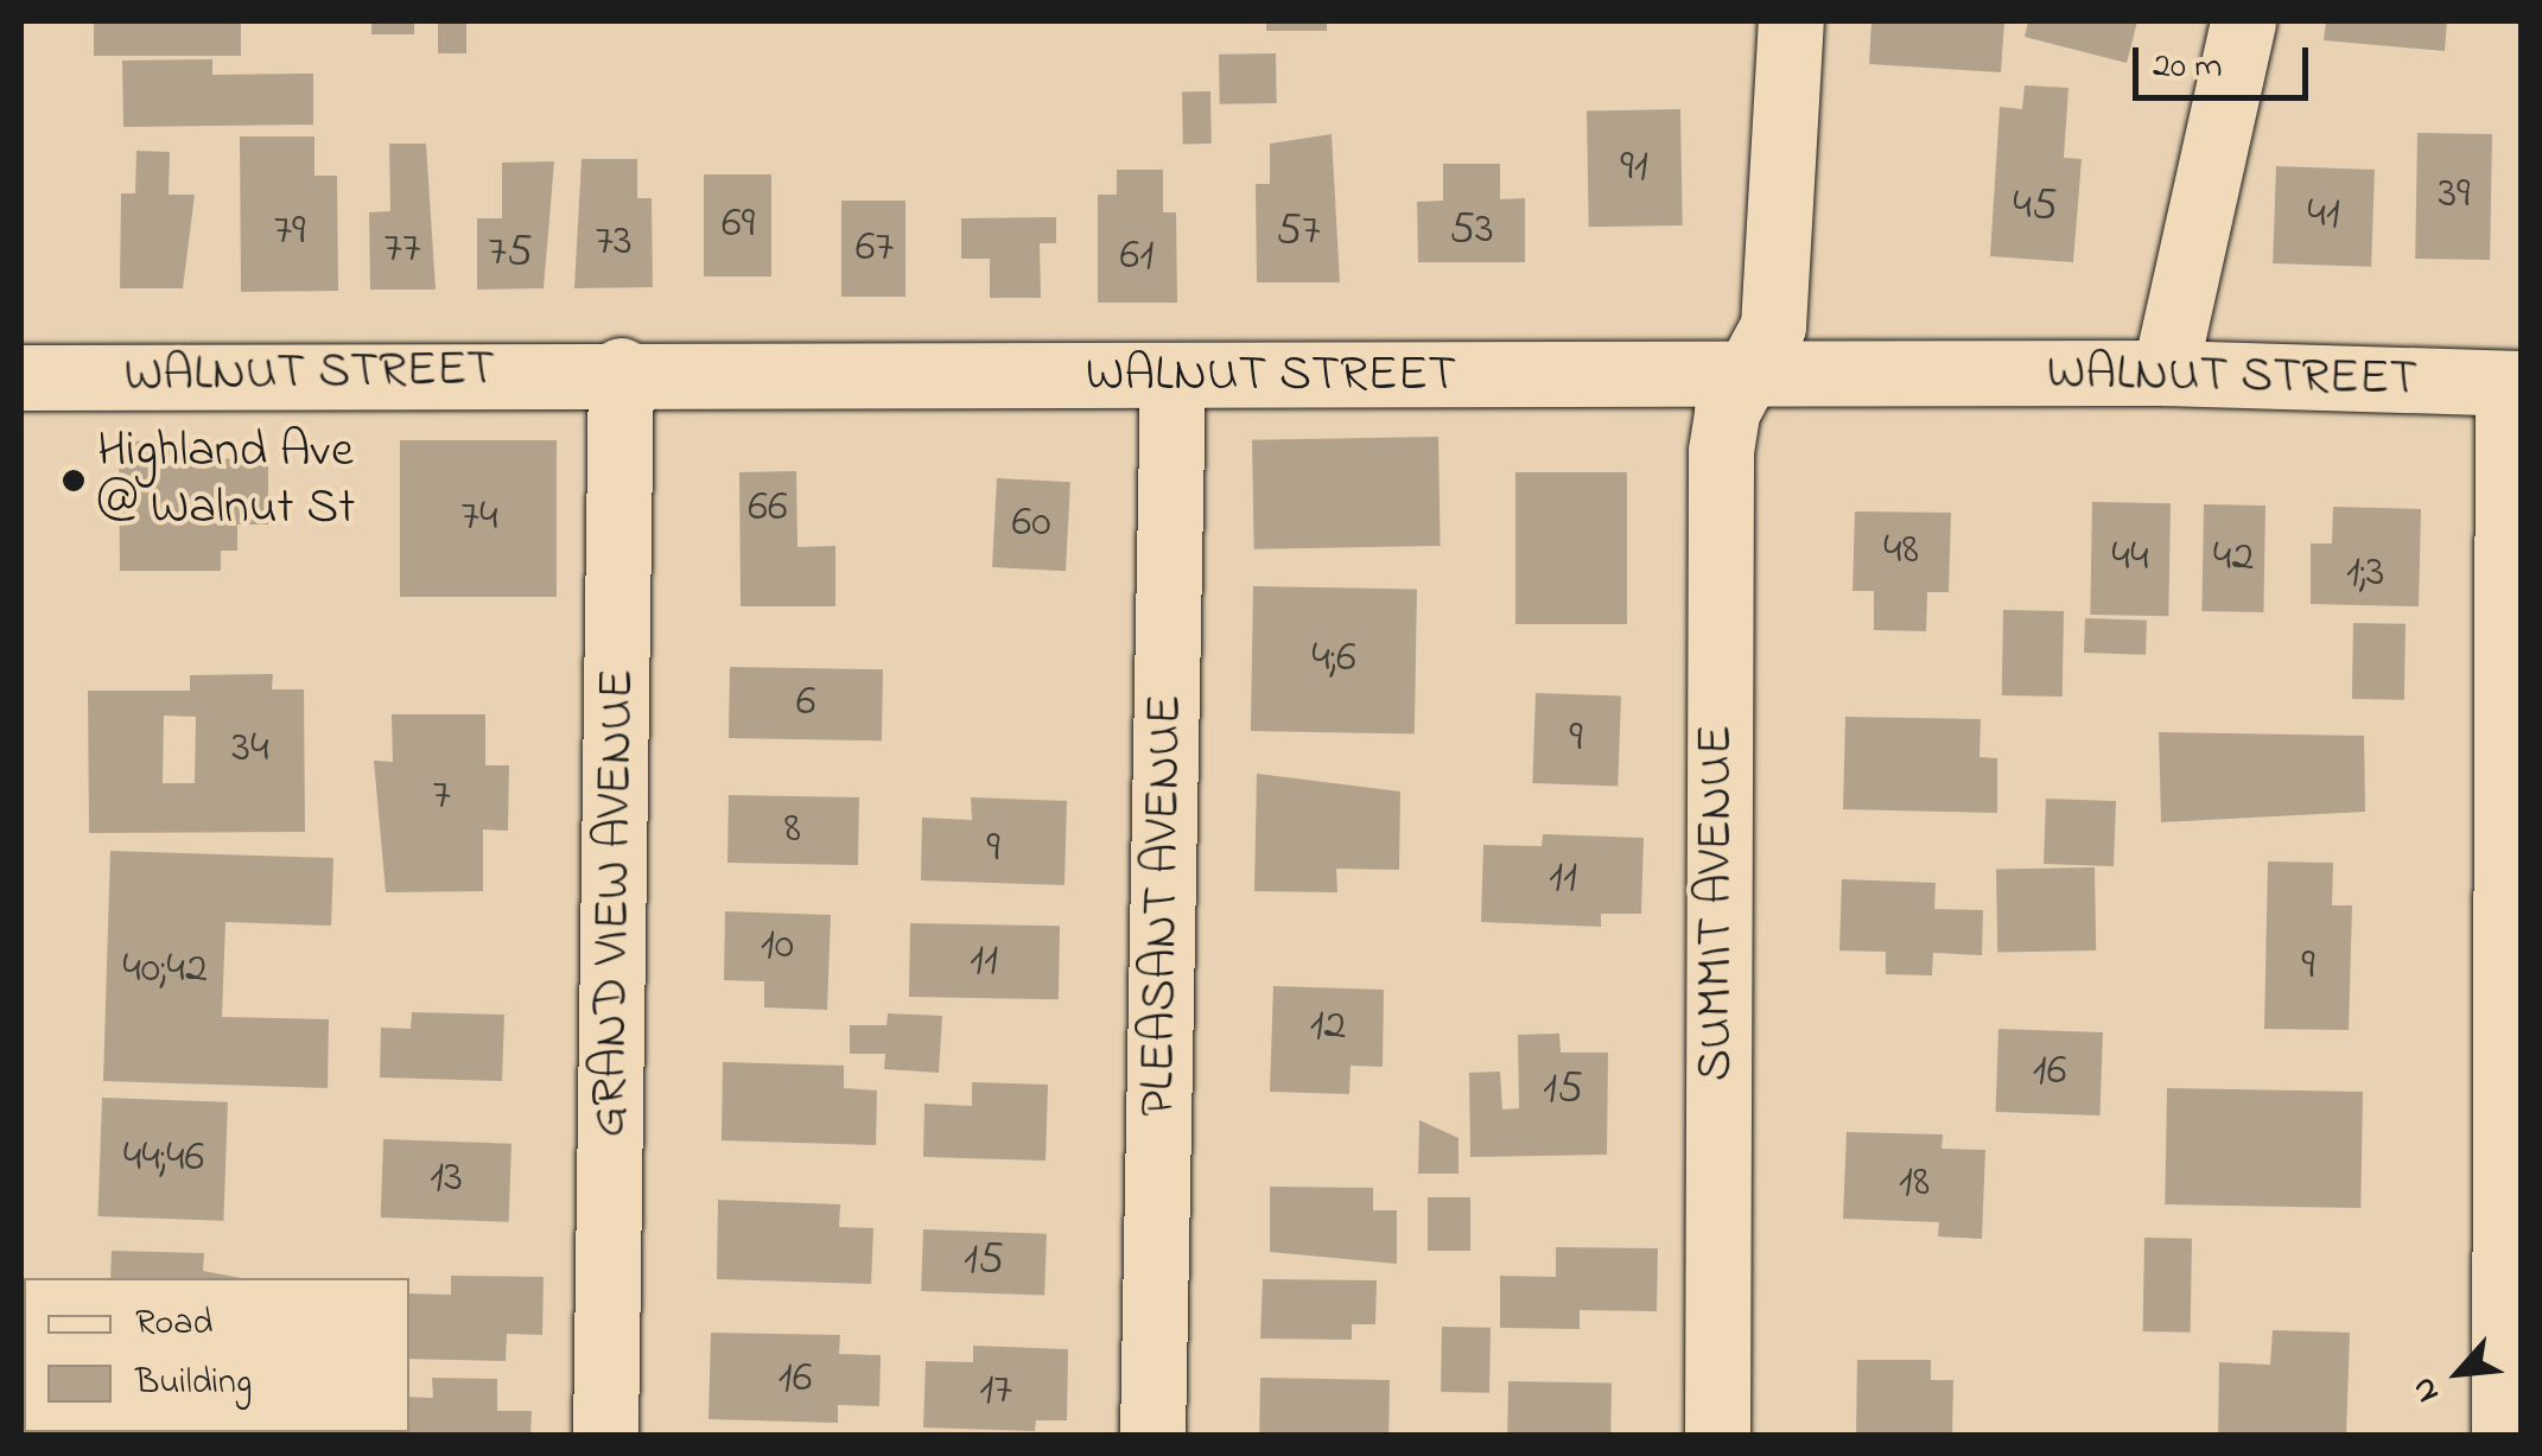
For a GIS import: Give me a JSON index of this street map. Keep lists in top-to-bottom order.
{
  "streets": {
    "street": [
      "WALNUT STREET",
      "GRAND VIEW AVENUE",
      "SUMMIT AVENUE",
      "PLEASANT AVENUE"
    ]
  },
  "crossings": [
    ["WALNUT STREET", "GRAND VIEW AVENUE"],
    ["WALNUT STREET", "SUMMIT AVENUE"],
    ["WALNUT STREET", "PLEASANT AVENUE"]
  ],
  "places": ["Highland Ave @ Walnut St"],
  "house_numbers": [
    "91",
    "39",
    "45",
    "41",
    "69",
    "53",
    "79",
    "57",
    "73",
    "67",
    "77",
    "75",
    "61",
    "66",
    "74",
    "60",
    "48",
    "44",
    "42",
    "1;3",
    "4;6",
    "6",
    "9",
    "34",
    "7",
    "8",
    "9",
    "11",
    "10",
    "11",
    "9",
    "40;42",
    "12",
    "16",
    "15",
    "44;46",
    "13",
    "18",
    "15",
    "16",
    "17"
  ],
  "legend": ["Road", "Building"],
  "scale_bar": "20 m",
  "north": "bottom left"
}
